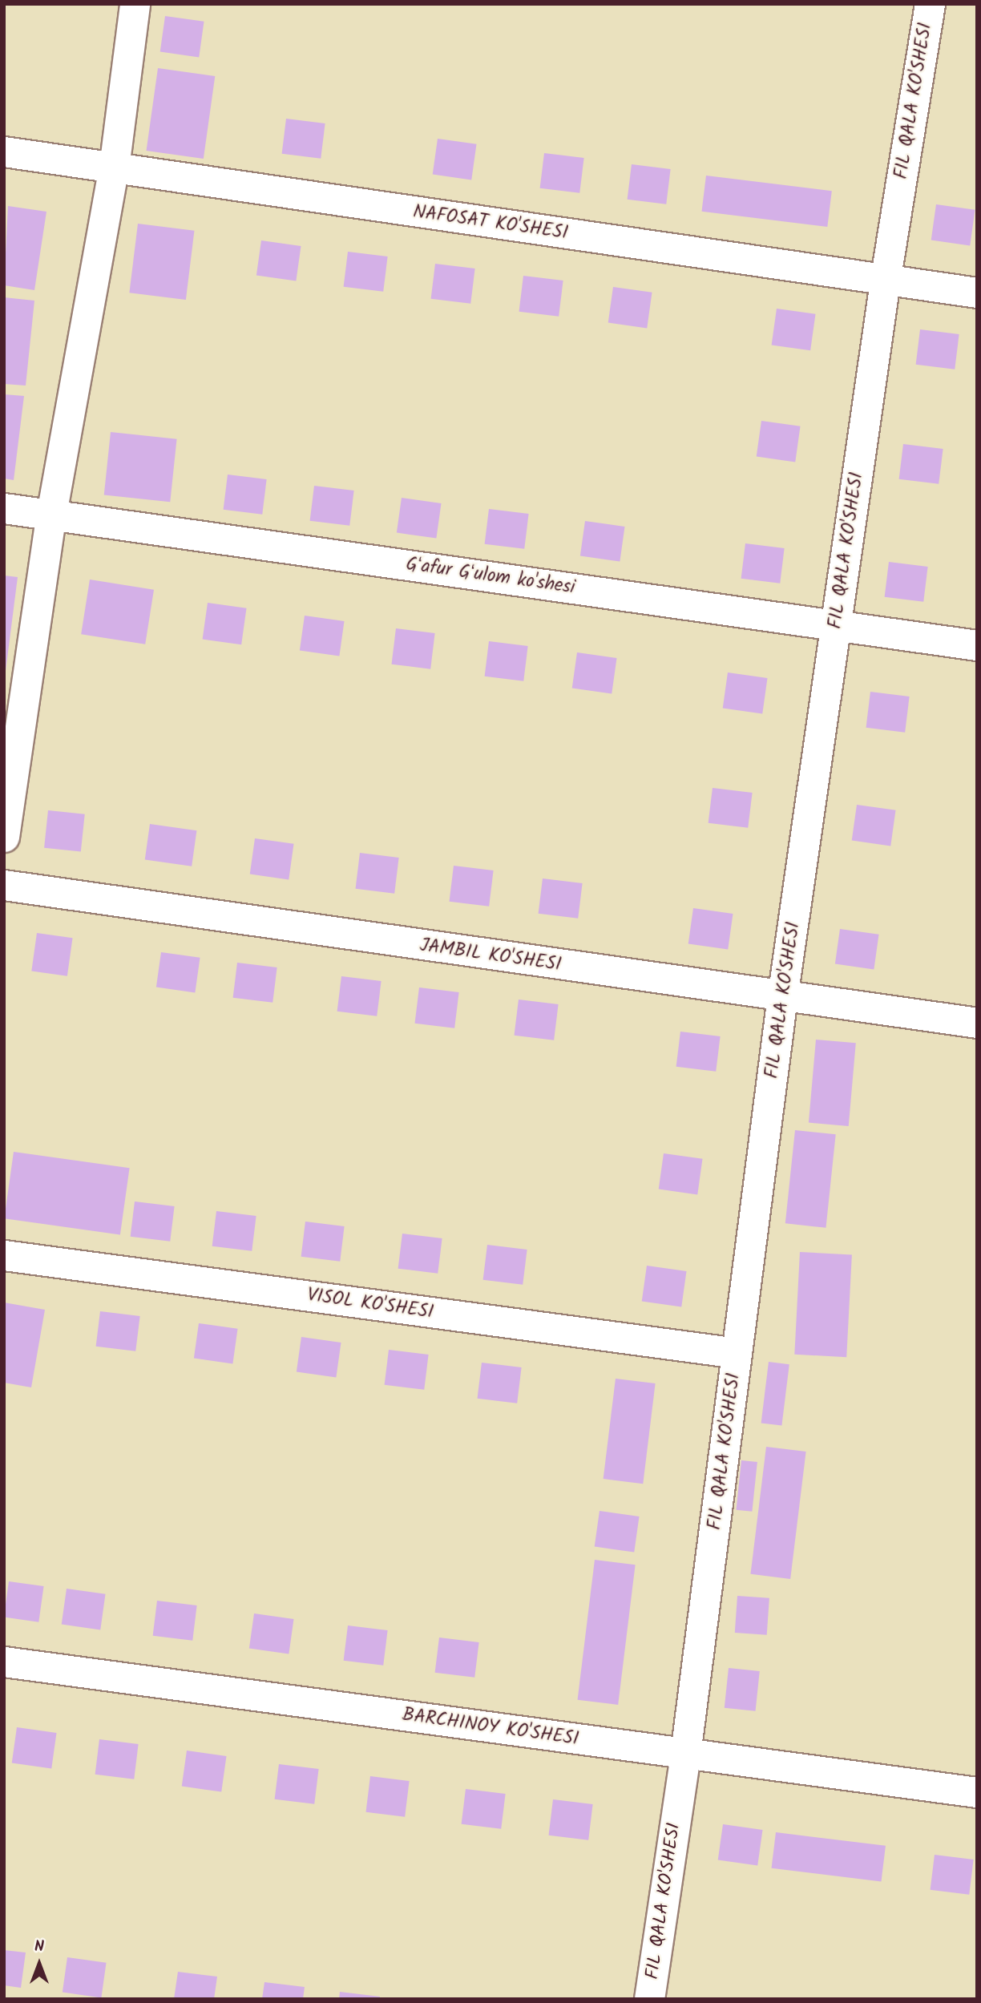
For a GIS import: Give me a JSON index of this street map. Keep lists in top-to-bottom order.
{
  "streets": {
    "street": [
      "FIL QALA KO'SHESI",
      "NAFOSAT KO'SHESI",
      "Gʻafur Gʻulom ko'shesi",
      "JAMBIL KO'SHESI",
      "VISOL KO'SHESI",
      "BARCHINOY KO'SHESI"
    ]
  },
  "crossings": [
    ["FIL QALA KO'SHESI", "NAFOSAT KO'SHESI"],
    ["FIL QALA KO'SHESI", "Gʻafur Gʻulom ko'shesi"],
    ["FIL QALA KO'SHESI", "JAMBIL KO'SHESI"],
    ["FIL QALA KO'SHESI", "VISOL KO'SHESI"],
    ["FIL QALA KO'SHESI", "BARCHINOY KO'SHESI"]
  ],
  "north": "top"
}
